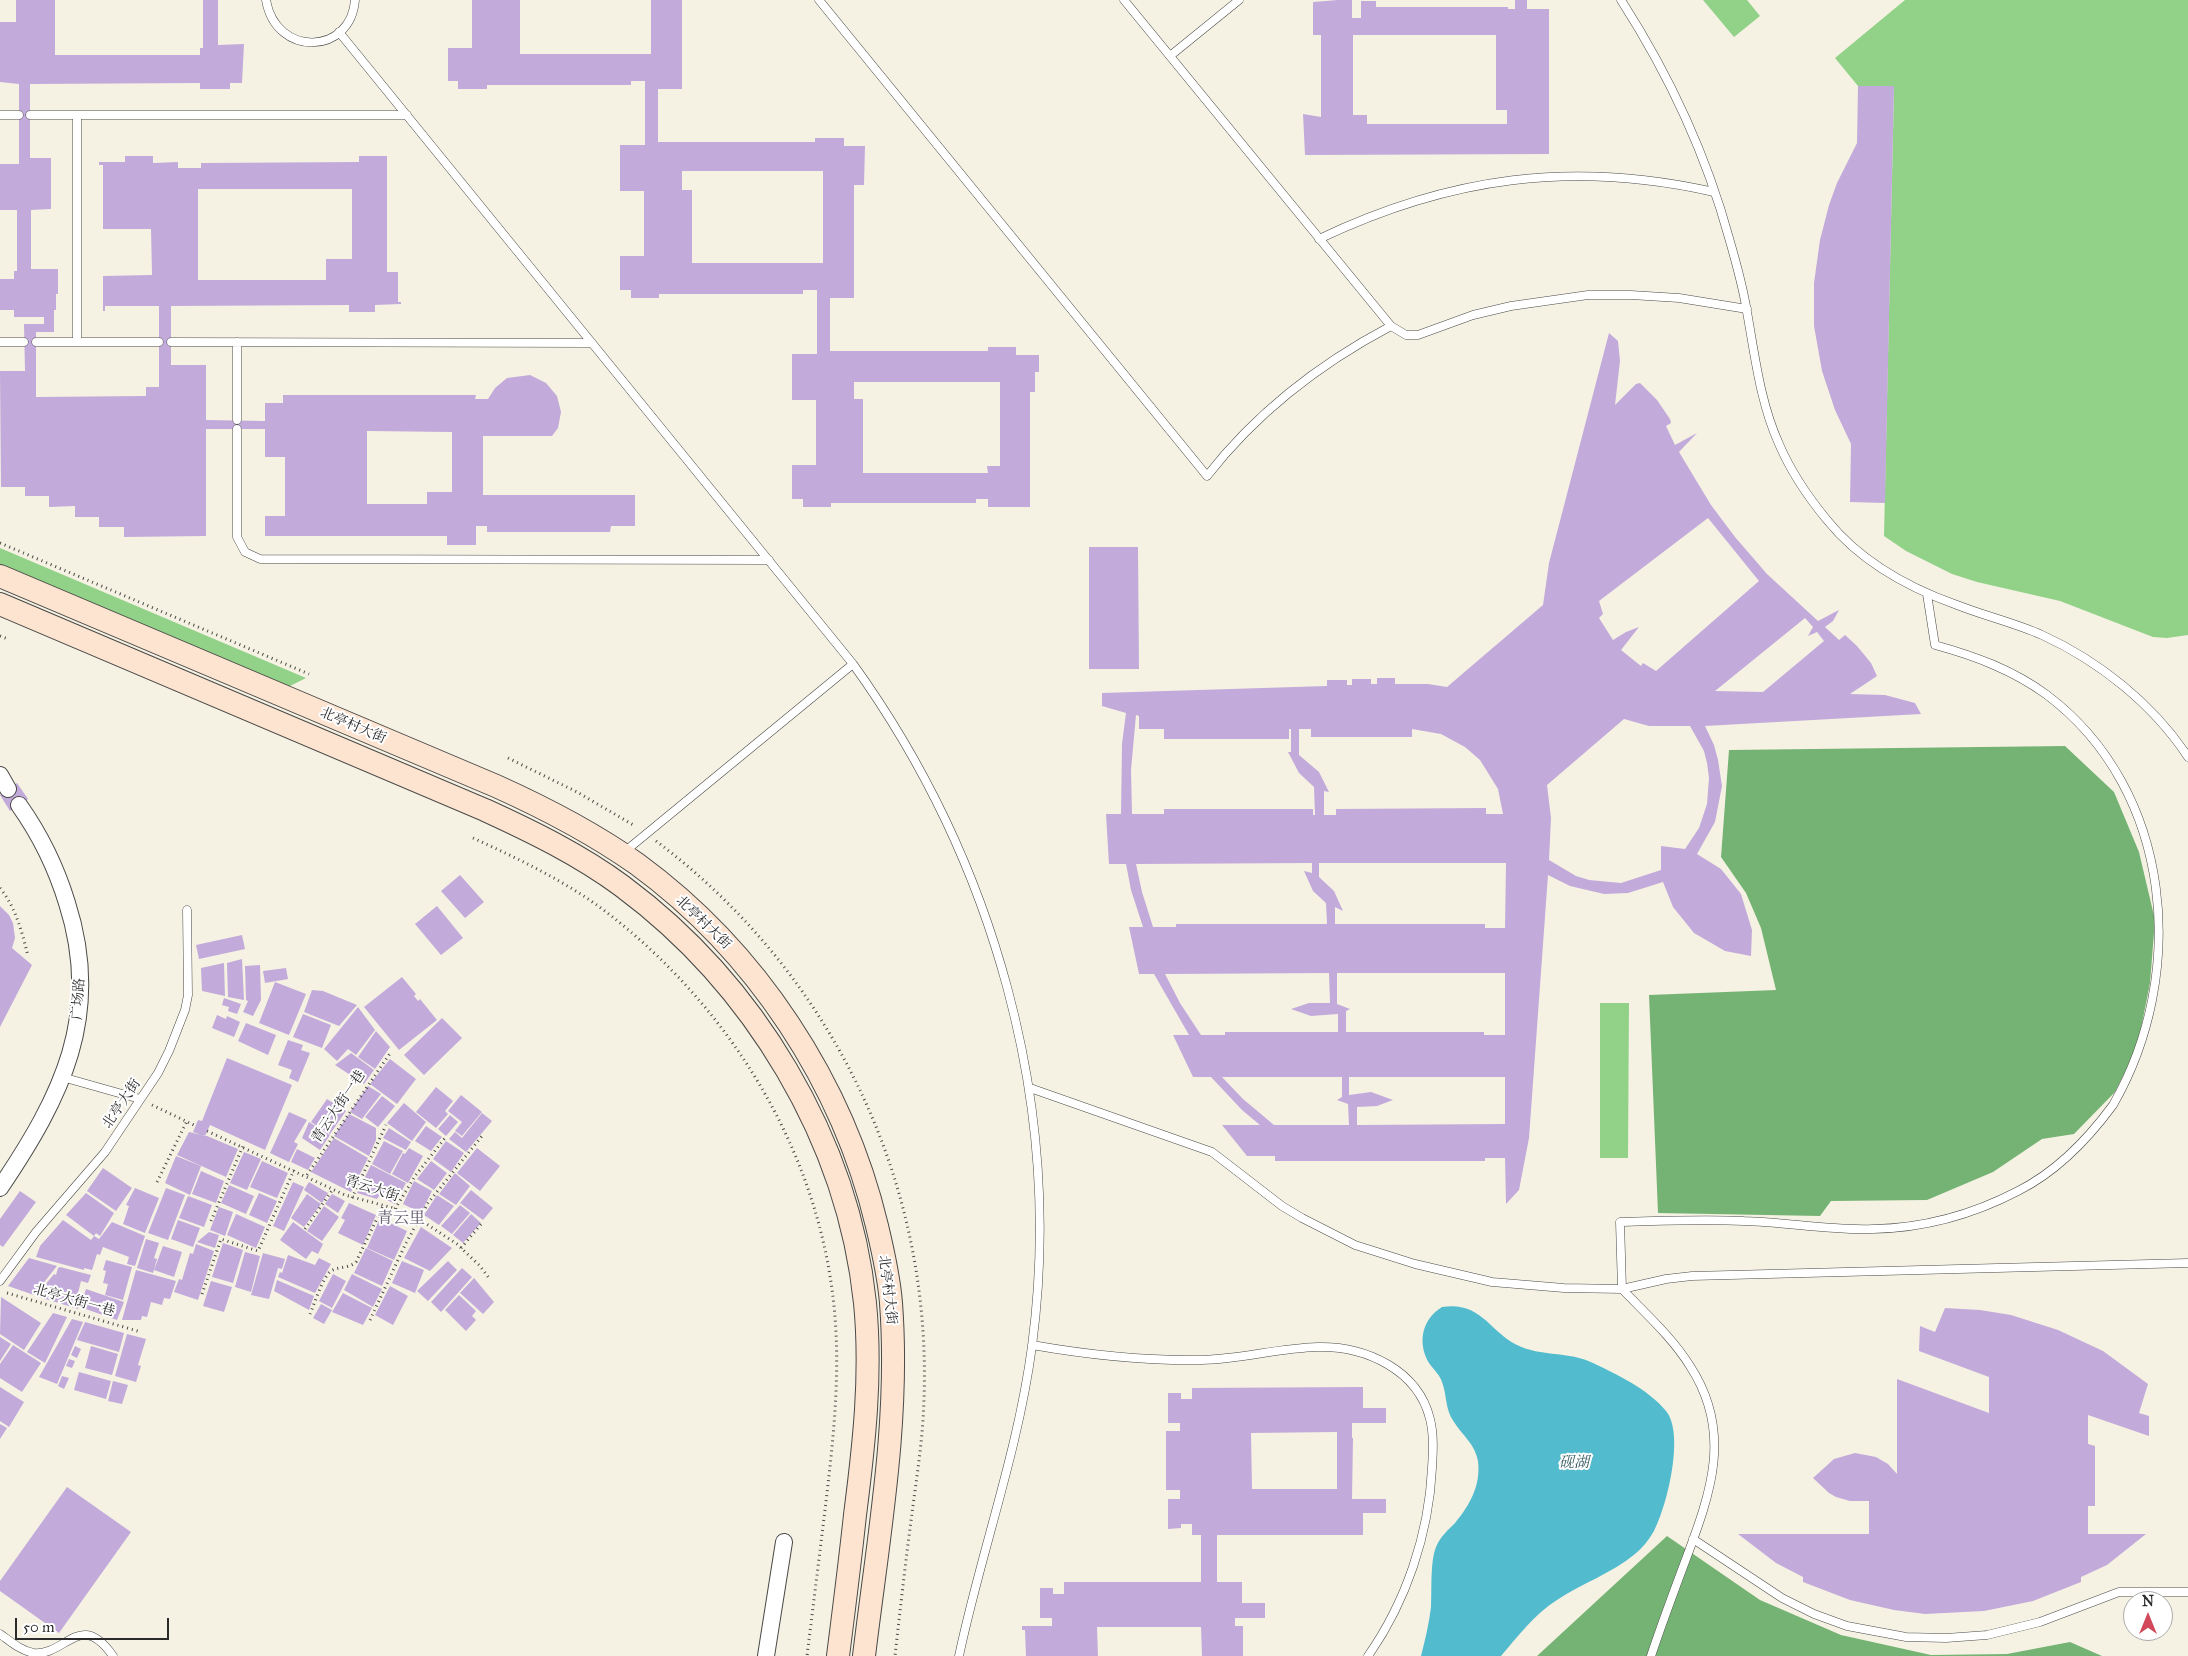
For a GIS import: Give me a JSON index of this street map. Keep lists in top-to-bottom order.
{
  "streets": {
    "main road": ["北亭村大街"],
    "street": ["广场路"],
    "lane": ["北亭大街"],
    "path": ["青云大街一巷", "青云大街", "北亭大街一巷"]
  },
  "crossings": [
    ["青云大街一巷", "青云大街"]
  ],
  "districts": ["青云里"],
  "water": ["砚湖"],
  "scale_bar": "50 m",
  "north": "top"
}
